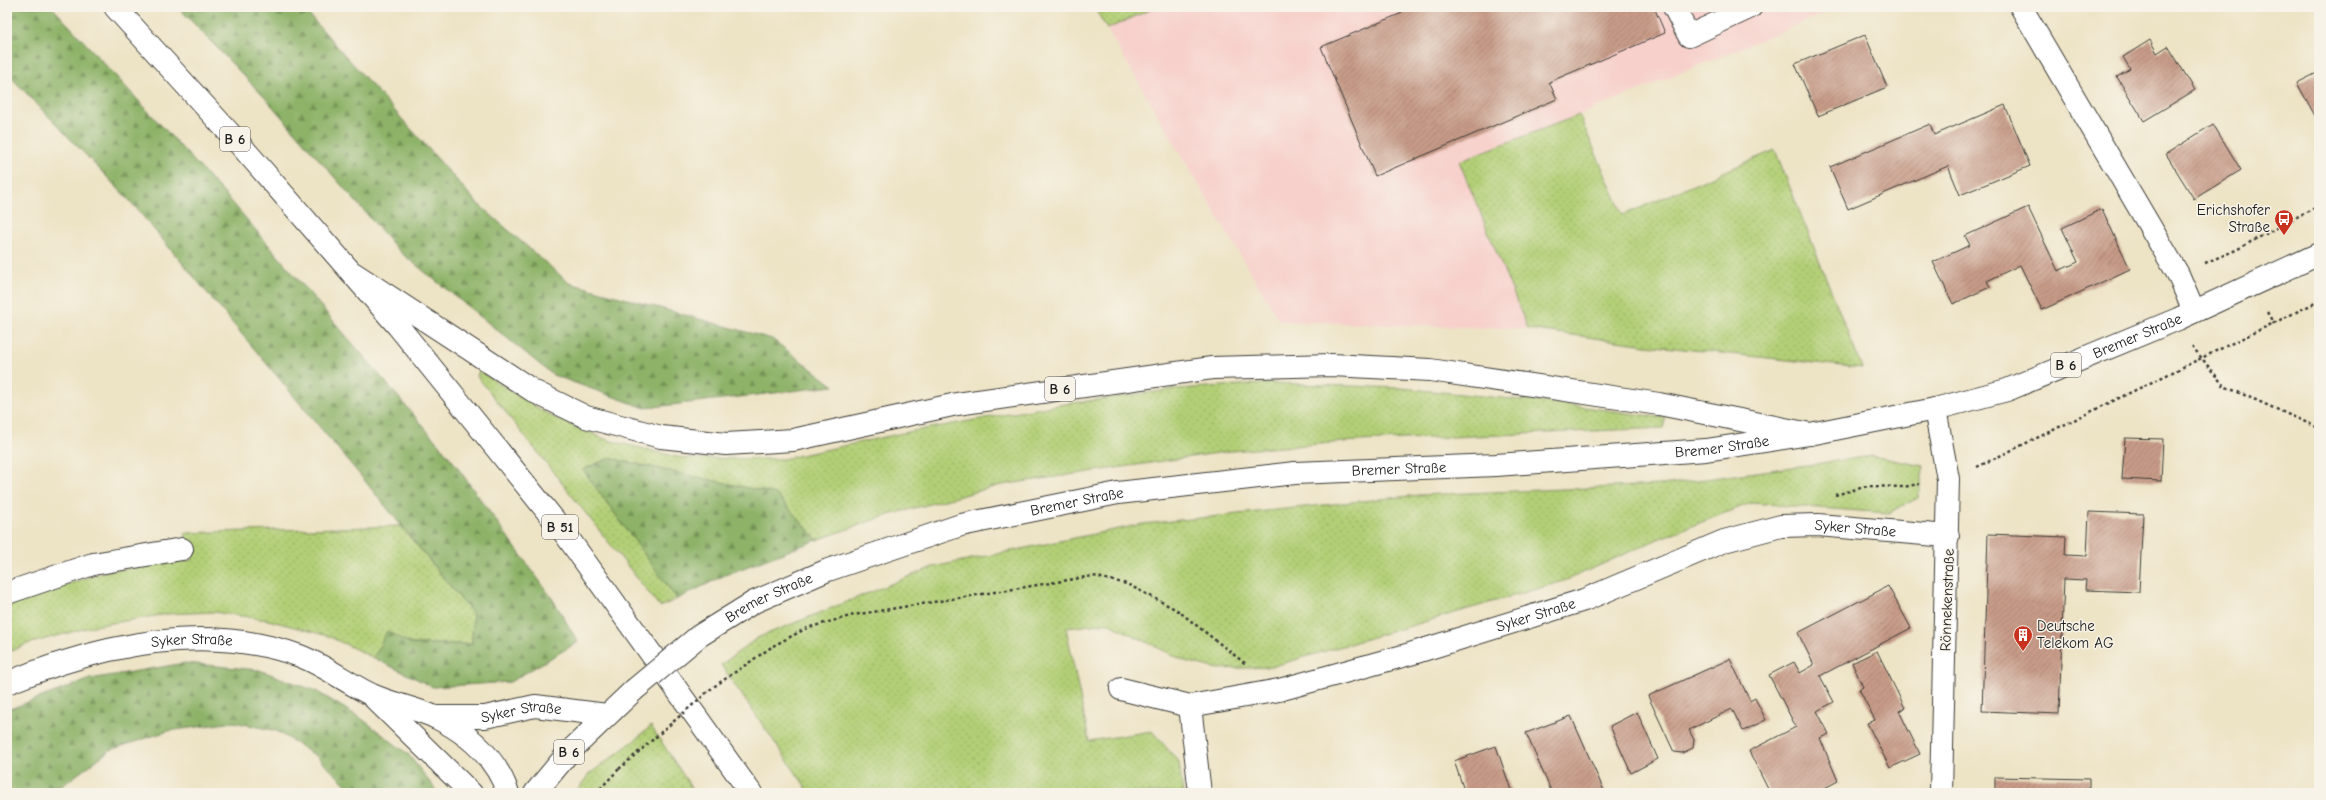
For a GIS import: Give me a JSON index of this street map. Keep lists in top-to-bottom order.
{
  "streets": {
    "main road": [
      "B 6",
      "Bremer Straße",
      "B 51",
      "Syker Straße",
      "Rönnekenstraße"
    ]
  },
  "crossings": [
    ["B 6", "Bremer Straße"],
    ["B 6", "B 51"],
    ["Bremer Straße", "Syker Straße"],
    ["Bremer Straße", "Rönnekenstraße"],
    ["Syker Straße", "Rönnekenstraße"]
  ],
  "places": {
    "bus stop": ["Erichshofer Straße"],
    "building": ["Deutsche Telekom AG"]
  }
}
